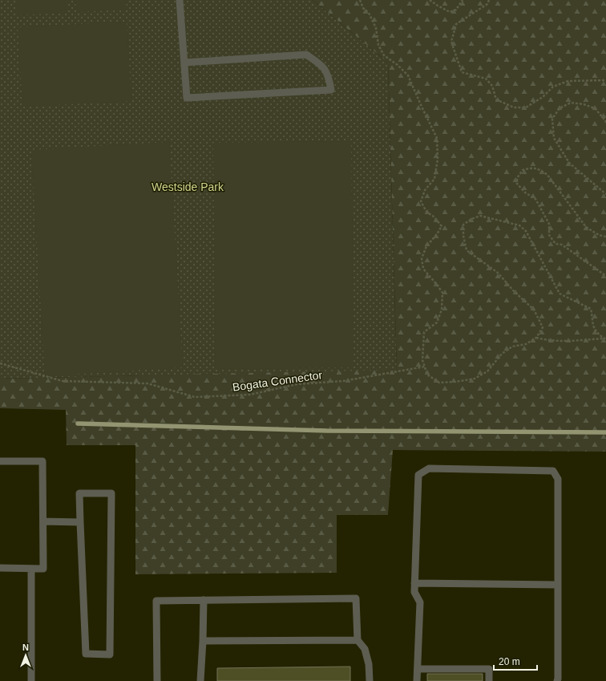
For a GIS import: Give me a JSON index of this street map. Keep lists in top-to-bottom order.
{
  "streets": {
    "path": ["Bogata Connector"]
  },
  "parks": ["Westside Park"],
  "scale_bar": "20 m",
  "north": "top"
}
